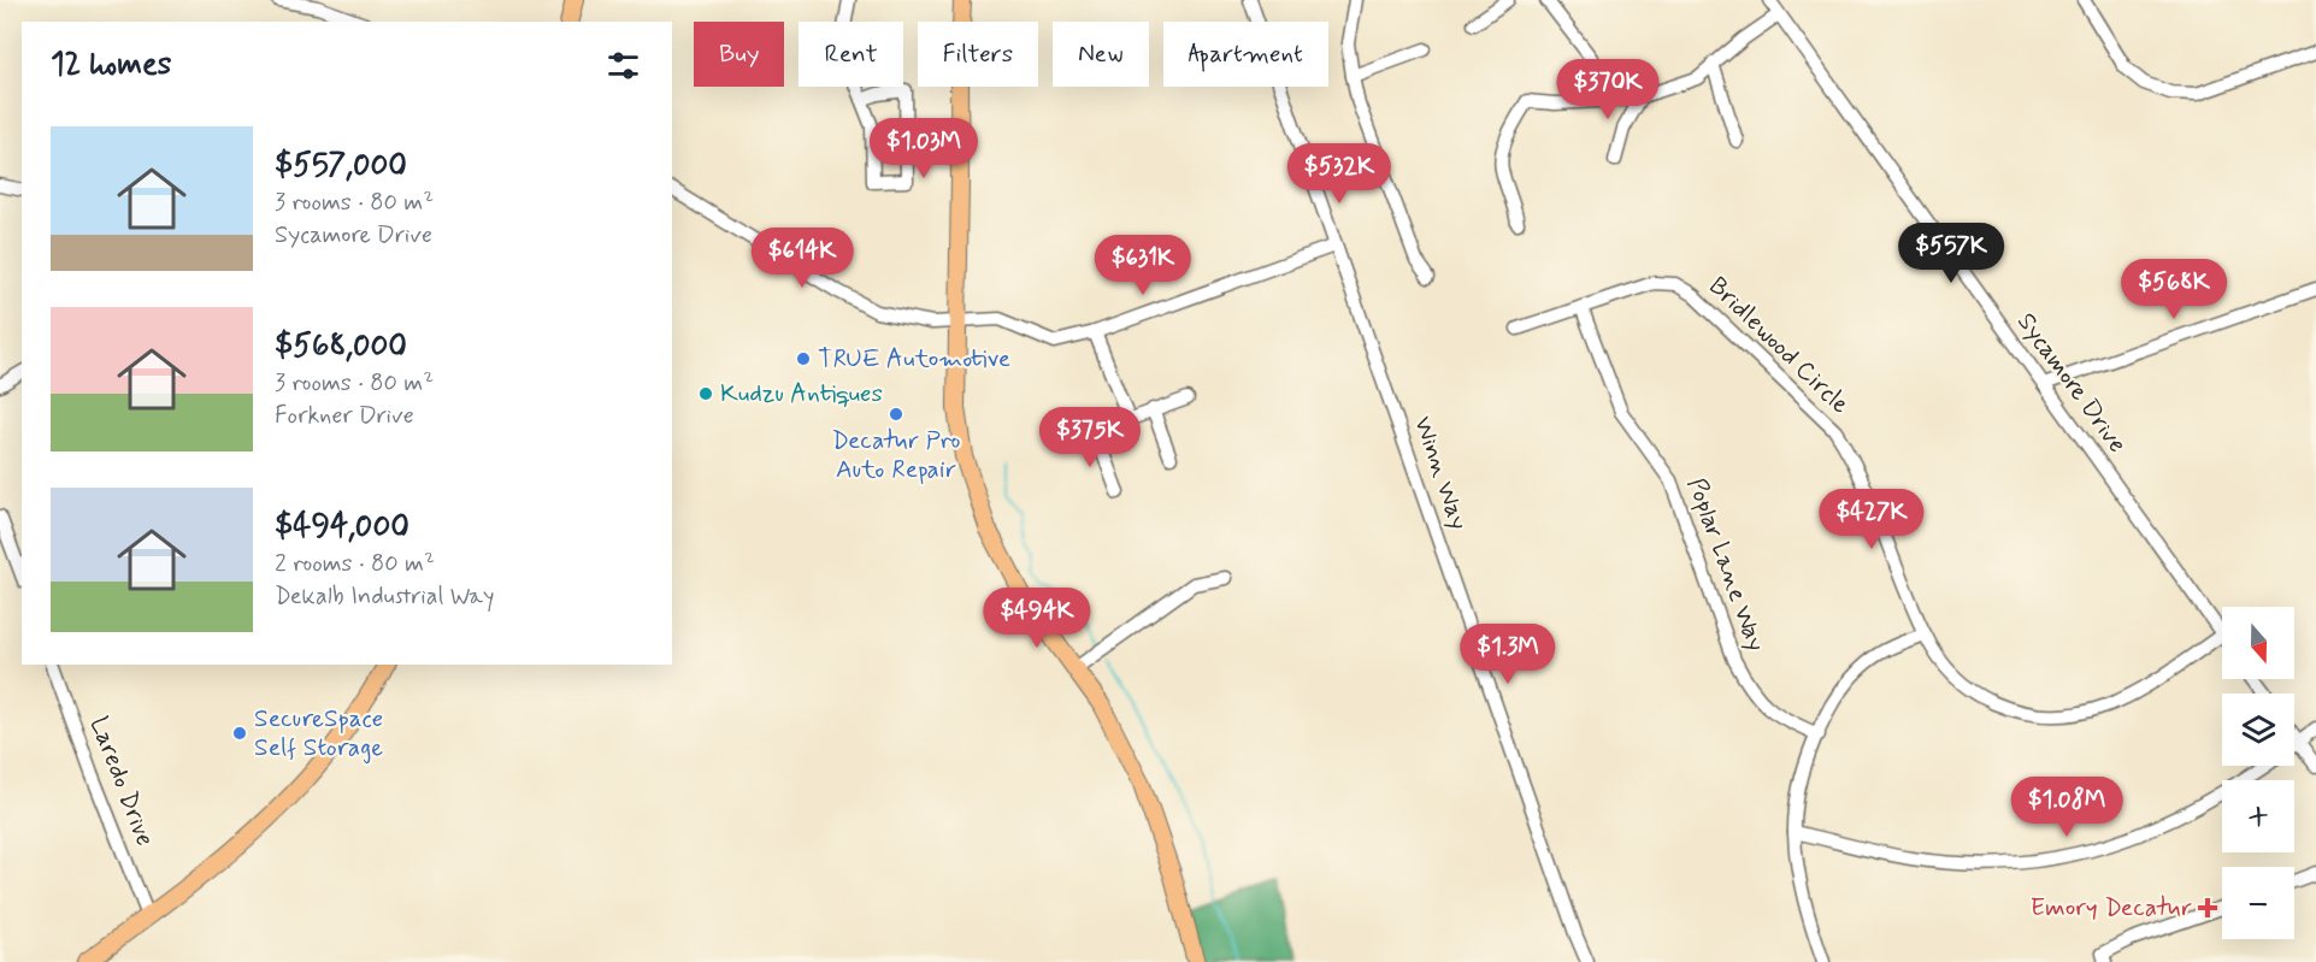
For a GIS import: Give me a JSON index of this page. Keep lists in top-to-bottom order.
{
  "streets": {
    "street": [
      "Bridlewood Circle",
      "Sycamore Drive",
      "Winn Way",
      "Poplar Lane Way",
      "Laredo Drive"
    ]
  },
  "crossings": [
    ["Bridlewood Circle", "Sycamore Drive"],
    ["Bridlewood Circle", "Poplar Lane Way"]
  ],
  "places": {
    "other": [
      "TRUE Automotive",
      "Kudzu Antiques",
      "Decatur Pro Auto Repair",
      "SecureSpace Self Storage"
    ],
    "health": ["Emory Decatur"]
  },
  "north": "bottom",
  "page": {
    "chip": [
      "Buy",
      "Rent",
      "Filters",
      "New",
      "Apartment"
    ],
    "heading": "12 homes",
    "price": [
      "$370K",
      "$1.03M",
      "$532K",
      "$557K",
      "$614K",
      "$631K",
      "$568K",
      "$375K",
      "$427K",
      "$494K",
      "$1.3M",
      "$1.08M"
    ],
    "list": [
      {
        "name": "$557,000",
        "note": "3 rooms · 80 m² · Sycamore Drive"
      },
      {
        "name": "$568,000",
        "note": "3 rooms · 80 m² · Forkner Drive"
      },
      {
        "name": "$494,000",
        "note": "2 rooms · 80 m² · Dekalb Industrial Way"
      }
    ],
    "map_buttons": ["+", "−"]
  }
}
